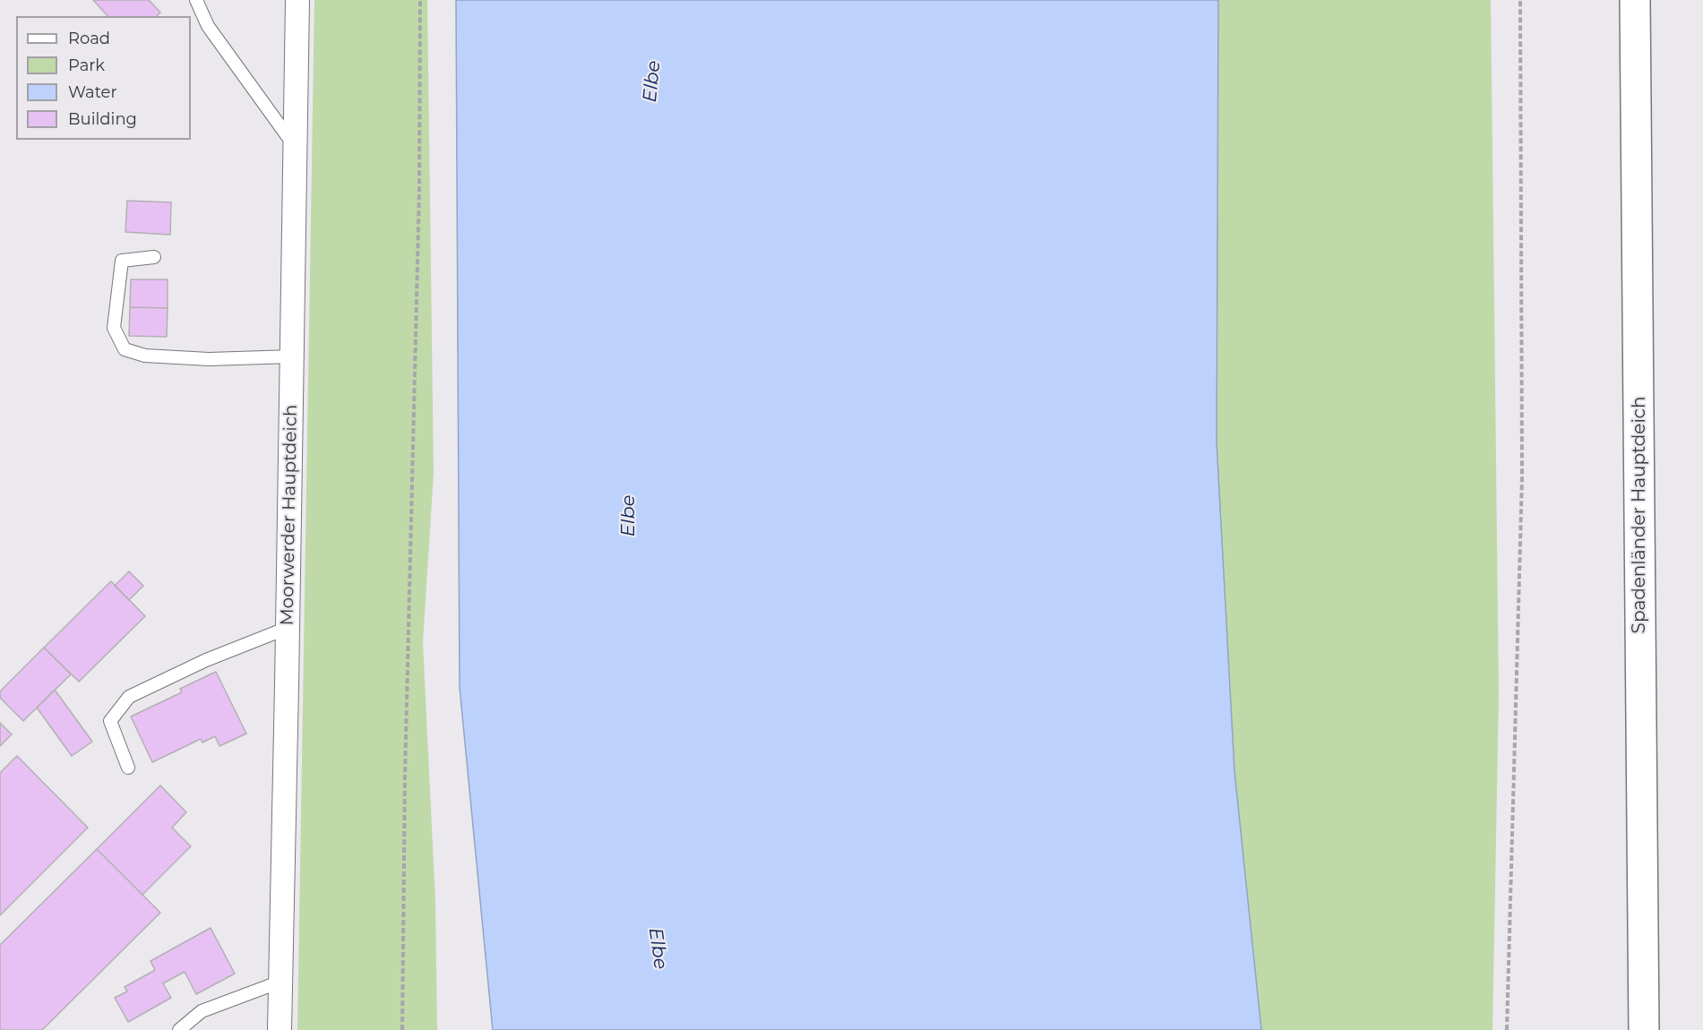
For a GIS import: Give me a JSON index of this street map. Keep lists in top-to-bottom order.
{
  "streets": {
    "street": ["Moorwerder Hauptdeich", "Spadenländer Hauptdeich"]
  },
  "water": ["Elbe"],
  "legend": [
    "Road",
    "Park",
    "Water",
    "Building"
  ]
}
